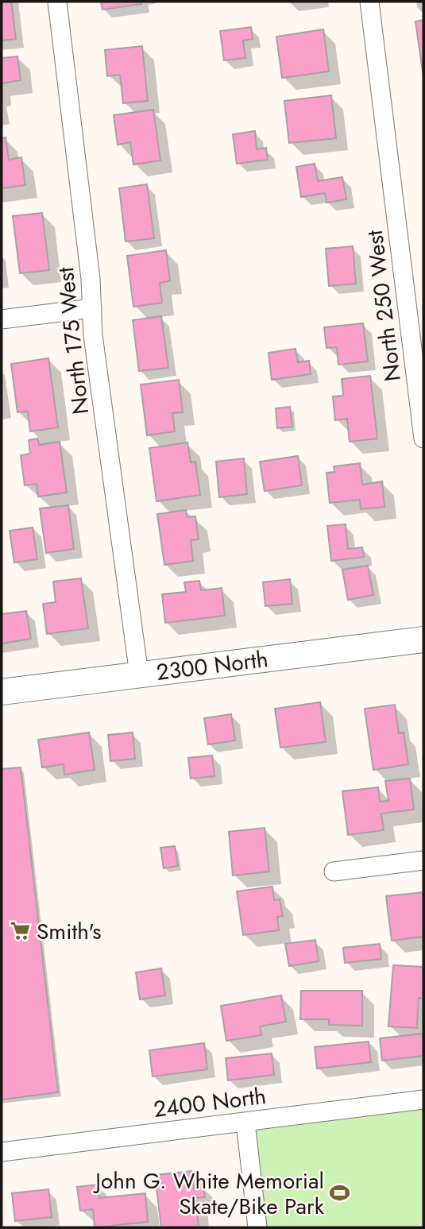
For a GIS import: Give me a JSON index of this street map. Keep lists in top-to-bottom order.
{
  "streets": {
    "street": [
      "North 250 West",
      "North 175 West",
      "2300 North",
      "2400 North"
    ]
  },
  "crossings": [
    ["North 175 West", "2300 North"]
  ],
  "places": {
    "supermarket": ["Smith's"],
    "sports": ["John G. White Memorial Skate/Bike Park"]
  }
}
